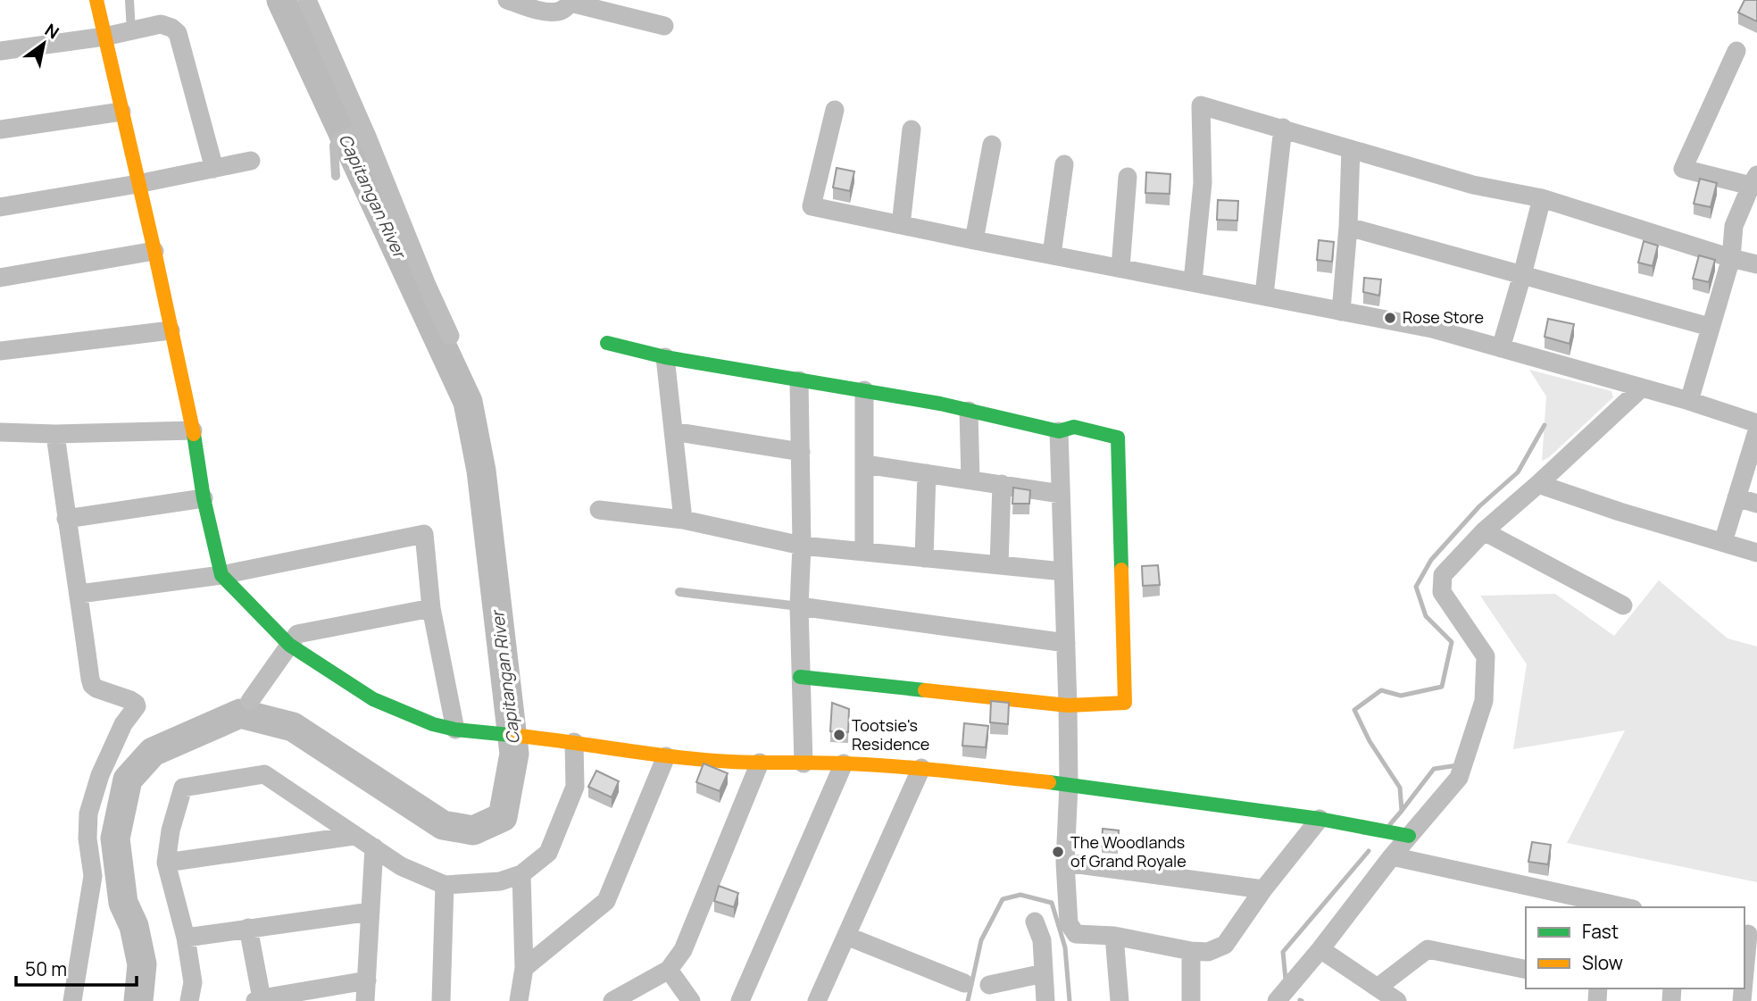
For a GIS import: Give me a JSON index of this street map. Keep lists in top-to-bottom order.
{
  "water": ["Capitangan River"],
  "places": ["Rose Store", "Tootsie's Residence", "The Woodlands of Grand Royale"],
  "legend": ["Fast", "Slow"],
  "scale_bar": "50 m",
  "north": "top right"
}
